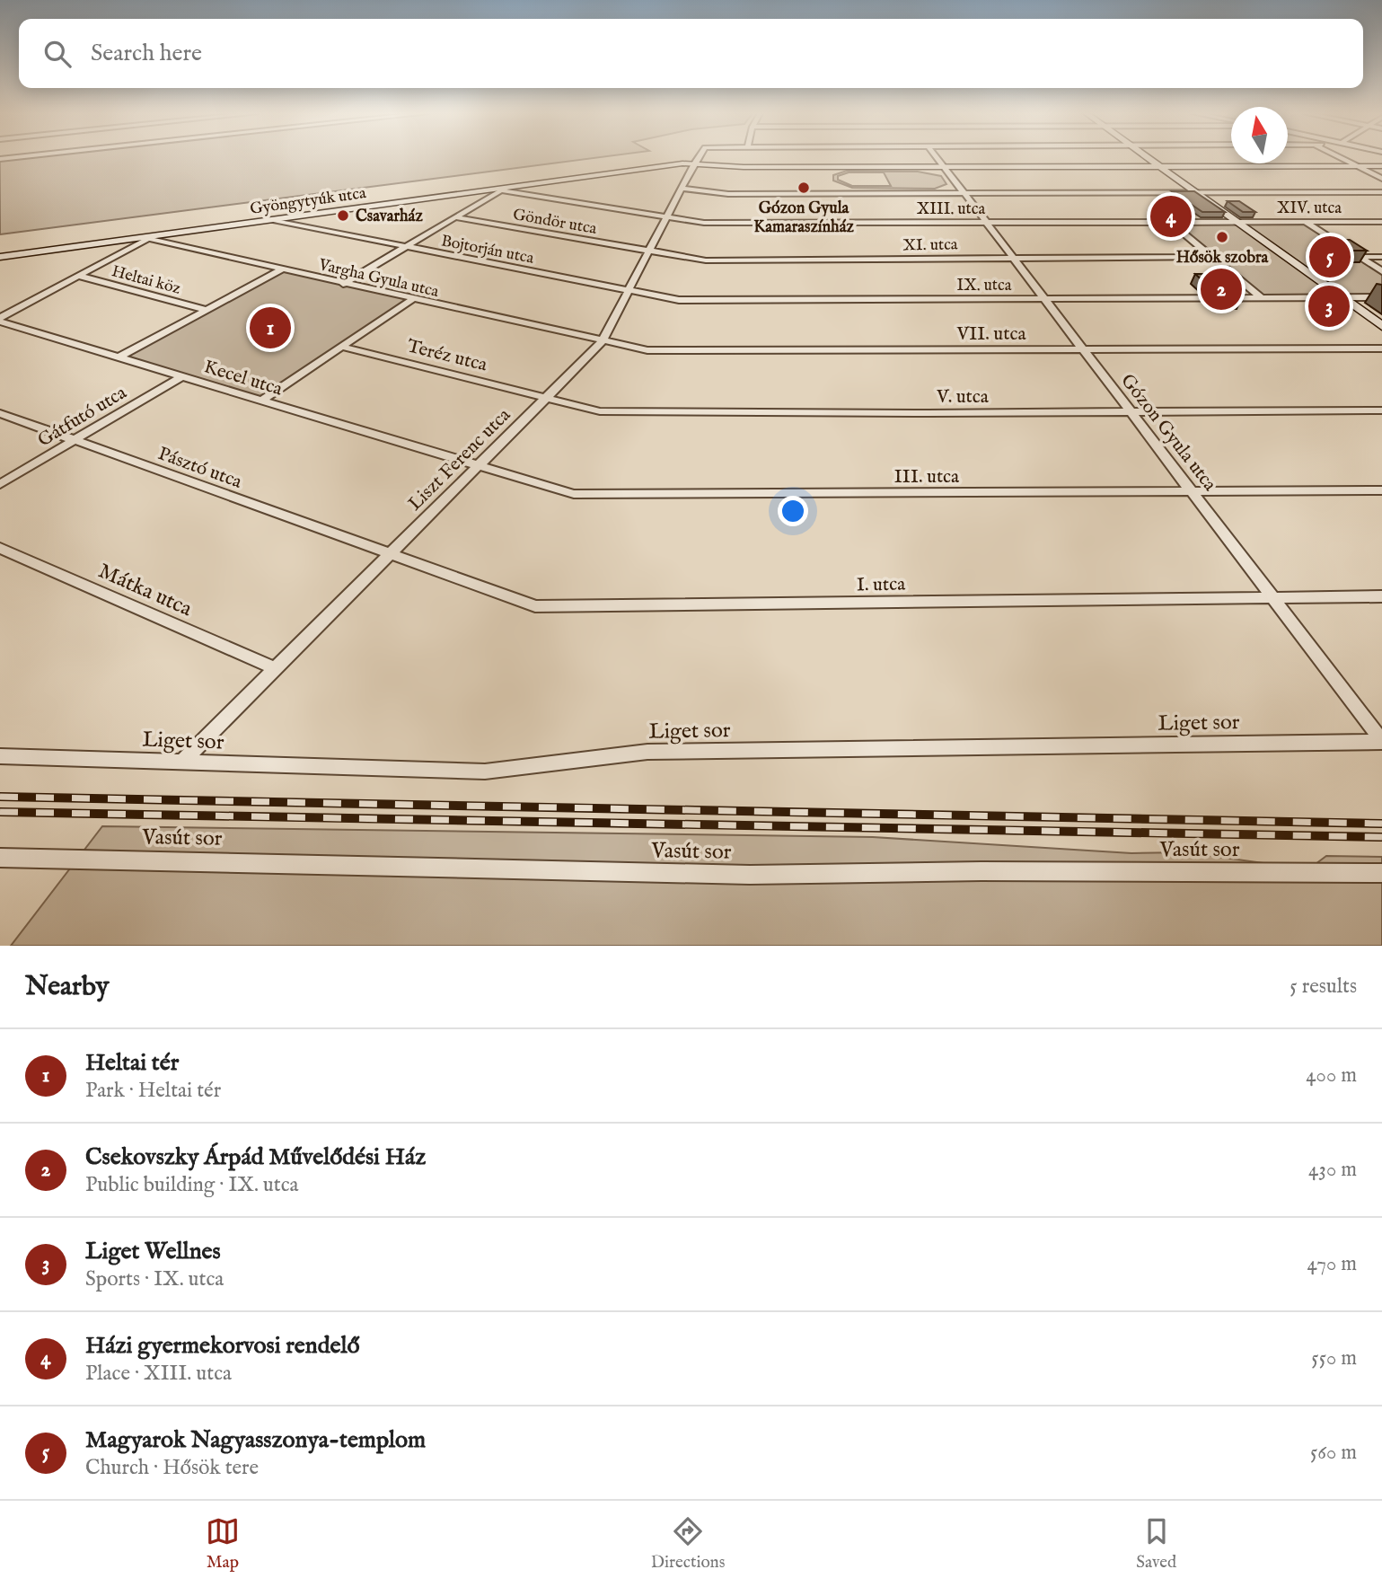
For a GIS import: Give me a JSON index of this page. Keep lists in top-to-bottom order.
{
  "streets": {
    "street": [
      "Gyöngytyúk utca",
      "XIV. utca",
      "XIII. utca",
      "Göndör utca",
      "XI. utca",
      "Bojtorján utca",
      "Vargha Gyula utca",
      "Heltai köz",
      "IX. utca",
      "VII. utca",
      "Teréz utca",
      "Kecel utca",
      "V. utca",
      "Gátfutó utca",
      "Gózon Gyula utca",
      "Liszt Ferenc utca",
      "Pásztó utca",
      "III. utca",
      "I. utca",
      "Mátka utca",
      "Liget sor",
      "Vasút sor"
    ]
  },
  "crossings": [
    ["Gyöngytyúk utca", "Bojtorján utca"],
    ["Gyöngytyúk utca", "Vargha Gyula utca"],
    ["Gyöngytyúk utca", "Gózon Gyula utca"],
    ["Gyöngytyúk utca", "Liszt Ferenc utca"],
    ["XIV. utca", "XIII. utca"],
    ["XIII. utca", "Gózon Gyula utca"],
    ["XIII. utca", "Liszt Ferenc utca"],
    ["Göndör utca", "XI. utca"],
    ["Göndör utca", "Liszt Ferenc utca"],
    ["XI. utca", "Gózon Gyula utca"],
    ["XI. utca", "Liszt Ferenc utca"],
    ["Bojtorján utca", "IX. utca"],
    ["Bojtorján utca", "Liszt Ferenc utca"],
    ["Vargha Gyula utca", "VII. utca"],
    ["Vargha Gyula utca", "Liszt Ferenc utca"],
    ["IX. utca", "Gózon Gyula utca"],
    ["IX. utca", "Liszt Ferenc utca"],
    ["VII. utca", "Gózon Gyula utca"],
    ["VII. utca", "Liszt Ferenc utca"],
    ["Teréz utca", "V. utca"],
    ["Teréz utca", "Liszt Ferenc utca"],
    ["Kecel utca", "Gátfutó utca"],
    ["Kecel utca", "Liszt Ferenc utca"],
    ["Kecel utca", "III. utca"],
    ["V. utca", "Gózon Gyula utca"],
    ["V. utca", "Liszt Ferenc utca"],
    ["Gátfutó utca", "Pásztó utca"],
    ["Gózon Gyula utca", "III. utca"],
    ["Gózon Gyula utca", "I. utca"],
    ["Gózon Gyula utca", "Liget sor"],
    ["Liszt Ferenc utca", "Pásztó utca"],
    ["Liszt Ferenc utca", "III. utca"],
    ["Liszt Ferenc utca", "I. utca"],
    ["Liszt Ferenc utca", "Mátka utca"],
    ["Liszt Ferenc utca", "Liget sor"],
    ["Pásztó utca", "I. utca"]
  ],
  "places": ["Gózon Gyula Kamaraszínház", "Csavarház", "Hősök szobra"],
  "north": "top",
  "page": {
    "search": "Search here",
    "pins": [
      "4",
      "5",
      "2",
      "3",
      "1"
    ],
    "heading": ["Nearby", "5 results"],
    "list": [
      {
        "mark": "1",
        "name": "Heltai tér",
        "note": "Park · Heltai tér",
        "value": "400 m"
      },
      {
        "mark": "2",
        "name": "Csekovszky Árpád Művelődési Ház",
        "note": "Public building · IX. utca",
        "value": "430 m"
      },
      {
        "mark": "3",
        "name": "Liget Wellnes",
        "note": "Sports · IX. utca",
        "value": "470 m"
      },
      {
        "mark": "4",
        "name": "Házi gyermekorvosi rendelő",
        "note": "Place · XIII. utca",
        "value": "550 m"
      },
      {
        "mark": "5",
        "name": "Magyarok Nagyasszonya-templom",
        "note": "Church · Hősök tere",
        "value": "560 m"
      }
    ],
    "nav": ["Map", "Directions", "Saved"]
  }
}
